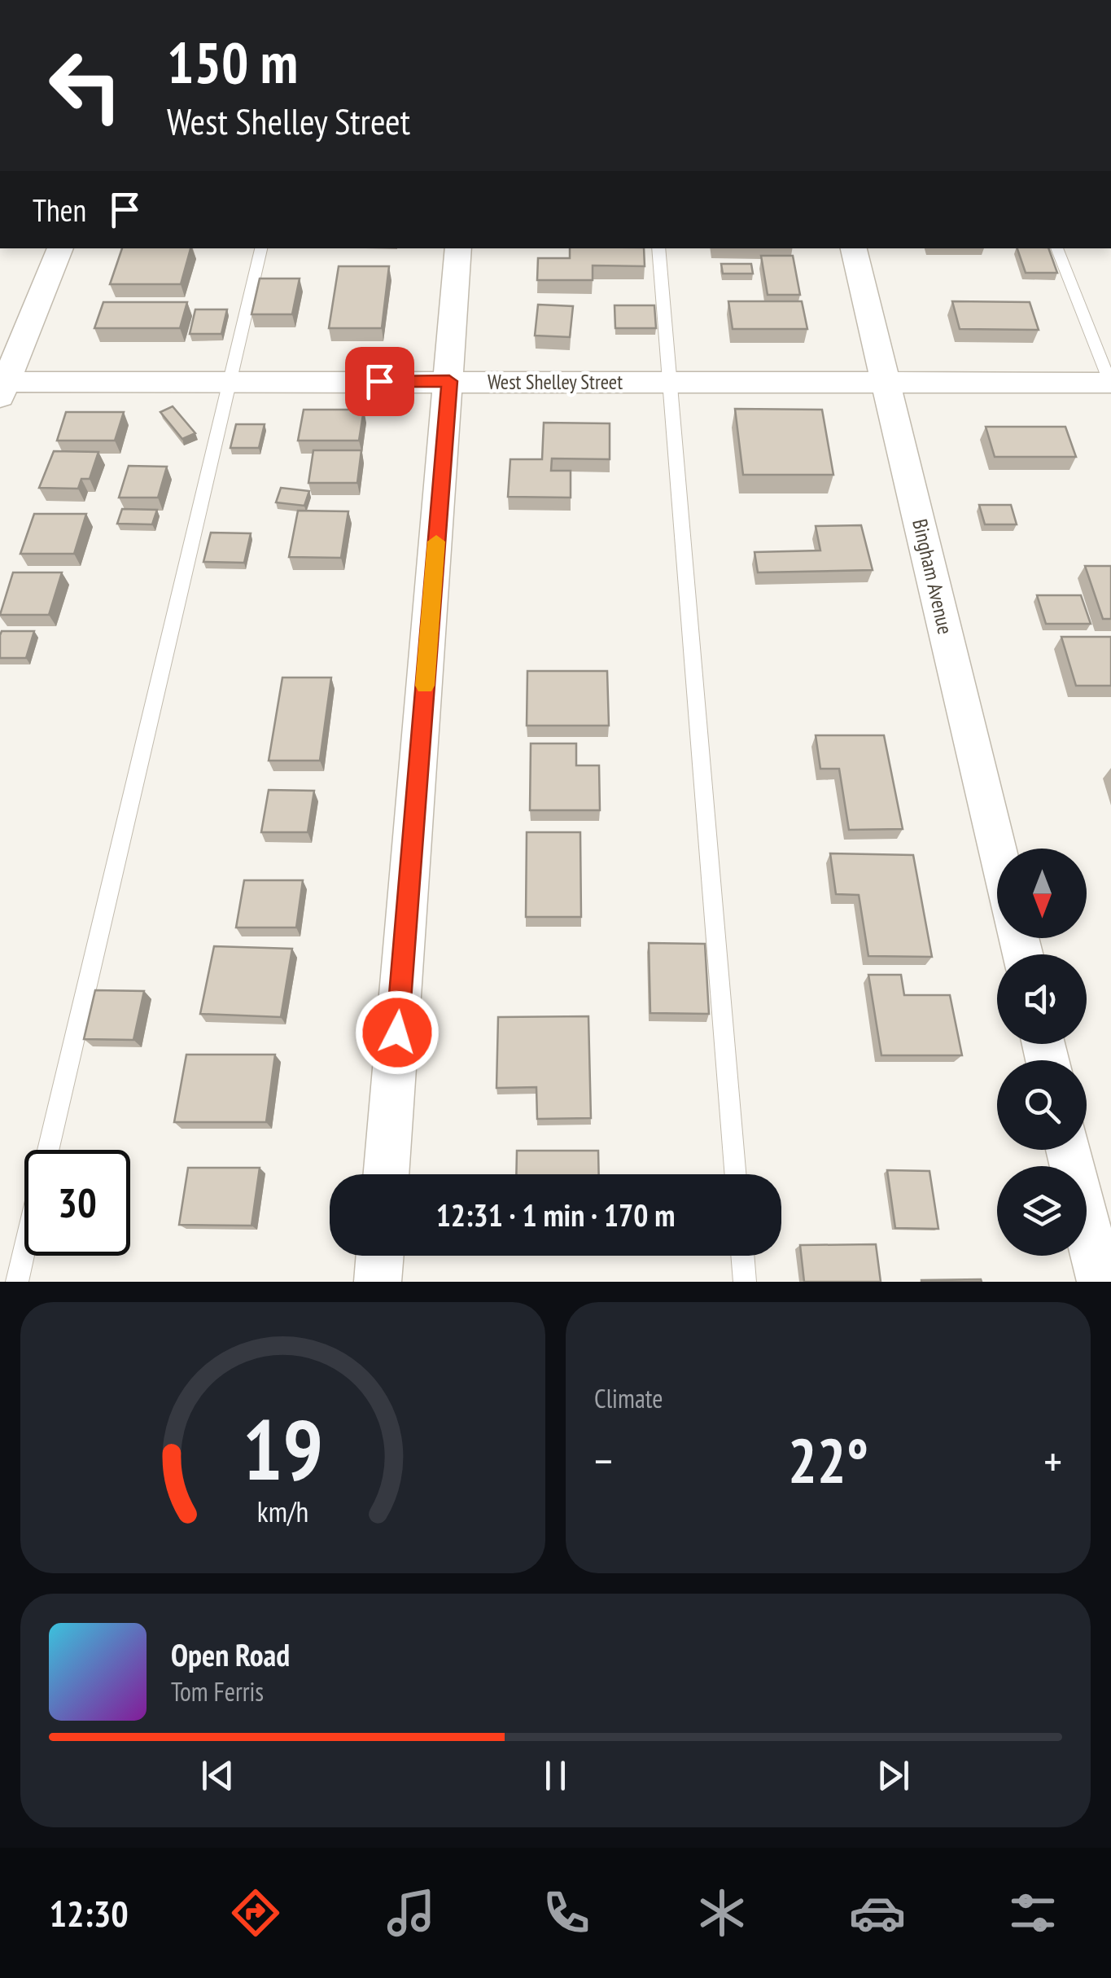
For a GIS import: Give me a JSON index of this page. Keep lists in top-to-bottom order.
{
  "streets": {
    "street": ["West Shelley Street", "Bingham Avenue"]
  },
  "crossings": [
    ["West Shelley Street", "Bingham Avenue"]
  ],
  "north": "bottom",
  "page": {
    "turn": ["150 m", "West Shelley Street"],
    "then": "Then",
    "limit": "30",
    "trip": "12:31 · 1 min · 170 m",
    "tile": "Climate",
    "heat": ["−", "22°", "+"],
    "song": ["Open Road", "Tom Ferris"],
    "tabs": "12:30",
    "gauge": ["19", "km/h"]
  }
}
